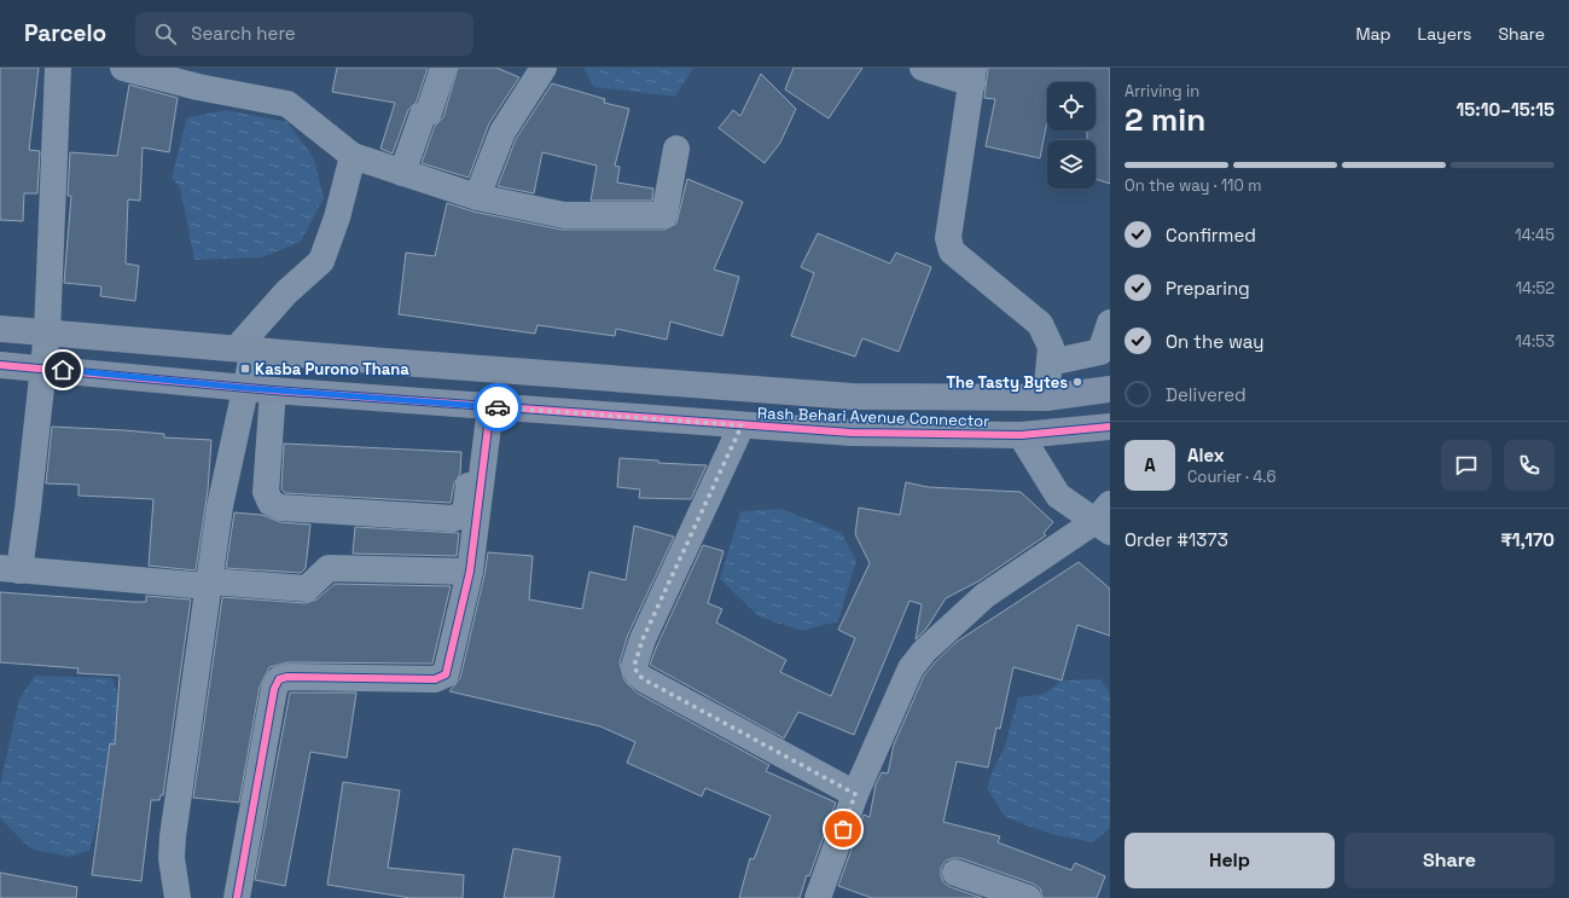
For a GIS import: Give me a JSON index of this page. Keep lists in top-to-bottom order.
{
  "streets": {
    "main road": ["Rash Behari Avenue Connector"]
  },
  "places": {
    "transit": ["Kasba Purono Thana"],
    "other": ["The Tasty Bytes"]
  },
  "page": {
    "header": "Parcelo",
    "search": "Search here",
    "nav": ["Map", "Layers", "Share"],
    "heading": ["2 min", "Arriving in", "15:10–15:15"],
    "panel": [
      "Alex",
      "Courier · 4.6",
      "Order #1373",
      "₹1,170"
    ],
    "bar": "On the way · 110 m",
    "list": [
      ["Confirmed", "14:45"],
      ["Preparing", "14:52"],
      ["On the way", "14:53"],
      "Delivered"
    ],
    "round": "A",
    "buttons": ["Help", "Share"]
  }
}
